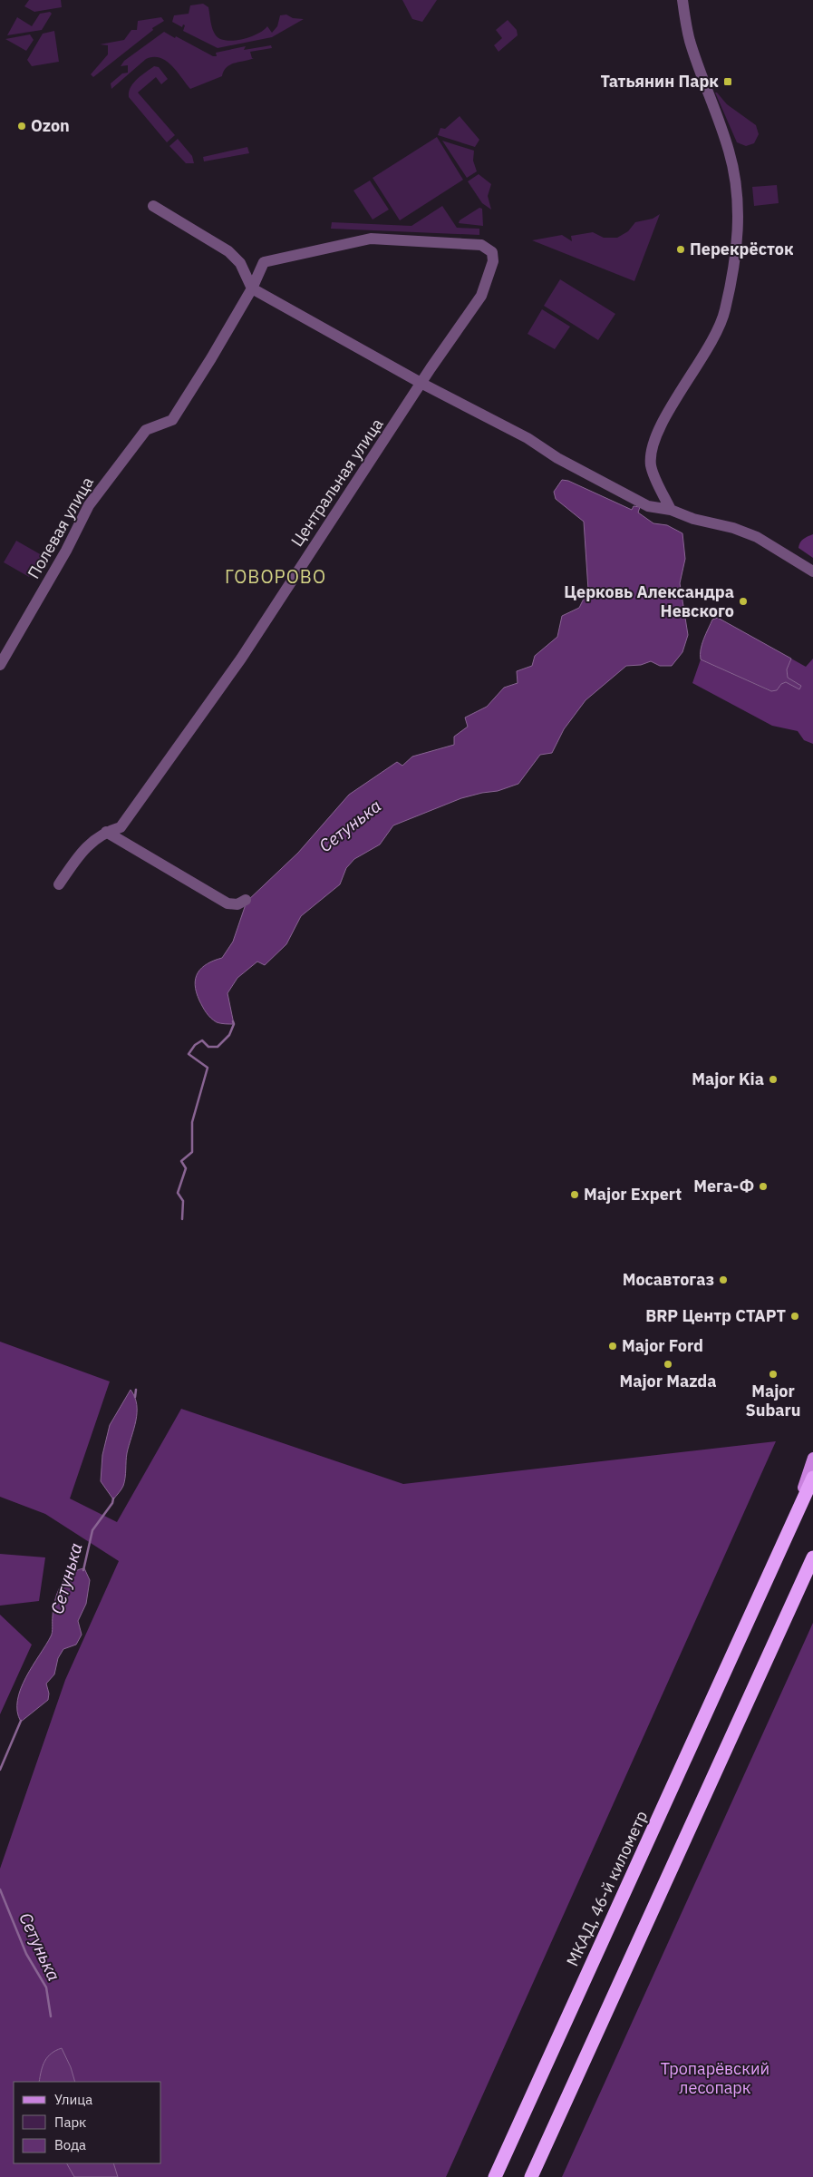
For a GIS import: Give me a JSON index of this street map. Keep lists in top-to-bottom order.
{
  "streets": {
    "highway": ["МКАД, 46-й километр"],
    "street": ["Центральная улица", "Полевая улица"]
  },
  "crossings": [
    ["Центральная улица", "Полевая улица"]
  ],
  "districts": ["ГОВОРОВО"],
  "water": ["Сетунька"],
  "parks": ["Тропарёвский лесопарк"],
  "places": {
    "transit": ["Татьянин Парк"],
    "other": [
      "Ozon",
      "Перекрёсток",
      "Церковь Александра Невского",
      "Major Kia",
      "Мега-Ф",
      "Major Expert",
      "Мосавтогаз",
      "BRP Центр СТАРТ",
      "Major Ford",
      "Major Mazda",
      "Major Subaru"
    ]
  },
  "legend": ["Улица", "Парк", "Вода"]
}
